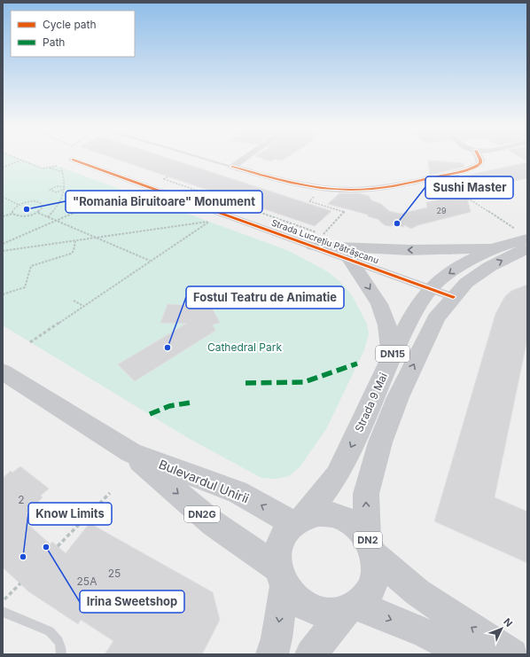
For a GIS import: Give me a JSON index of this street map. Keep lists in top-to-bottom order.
{
  "streets": {
    "main road": [
      "DN15",
      "Strada 9 Mai",
      "Bulevardul Unirii",
      "DN2G",
      "DN2"
    ],
    "street": ["Strada Lucrețiu Pătrășcanu"]
  },
  "crossings": [
    ["Strada Lucrețiu Pătrășcanu", "Strada 9 Mai"],
    ["Strada 9 Mai", "Bulevardul Unirii"],
    ["Strada 9 Mai", "DN2"],
    ["Bulevardul Unirii", "DN2"]
  ],
  "parks": ["Cathedral Park"],
  "places": [
    "\"Romania Biruitoare\" Monument",
    "Sushi Master",
    "Fostul Teatru de Animatie",
    "Irina Sweetshop",
    "Know Limits"
  ],
  "house_numbers": [
    "29",
    "2",
    "25",
    "25A"
  ],
  "legend": ["Cycle path", "Path"],
  "north": "top right"
}
